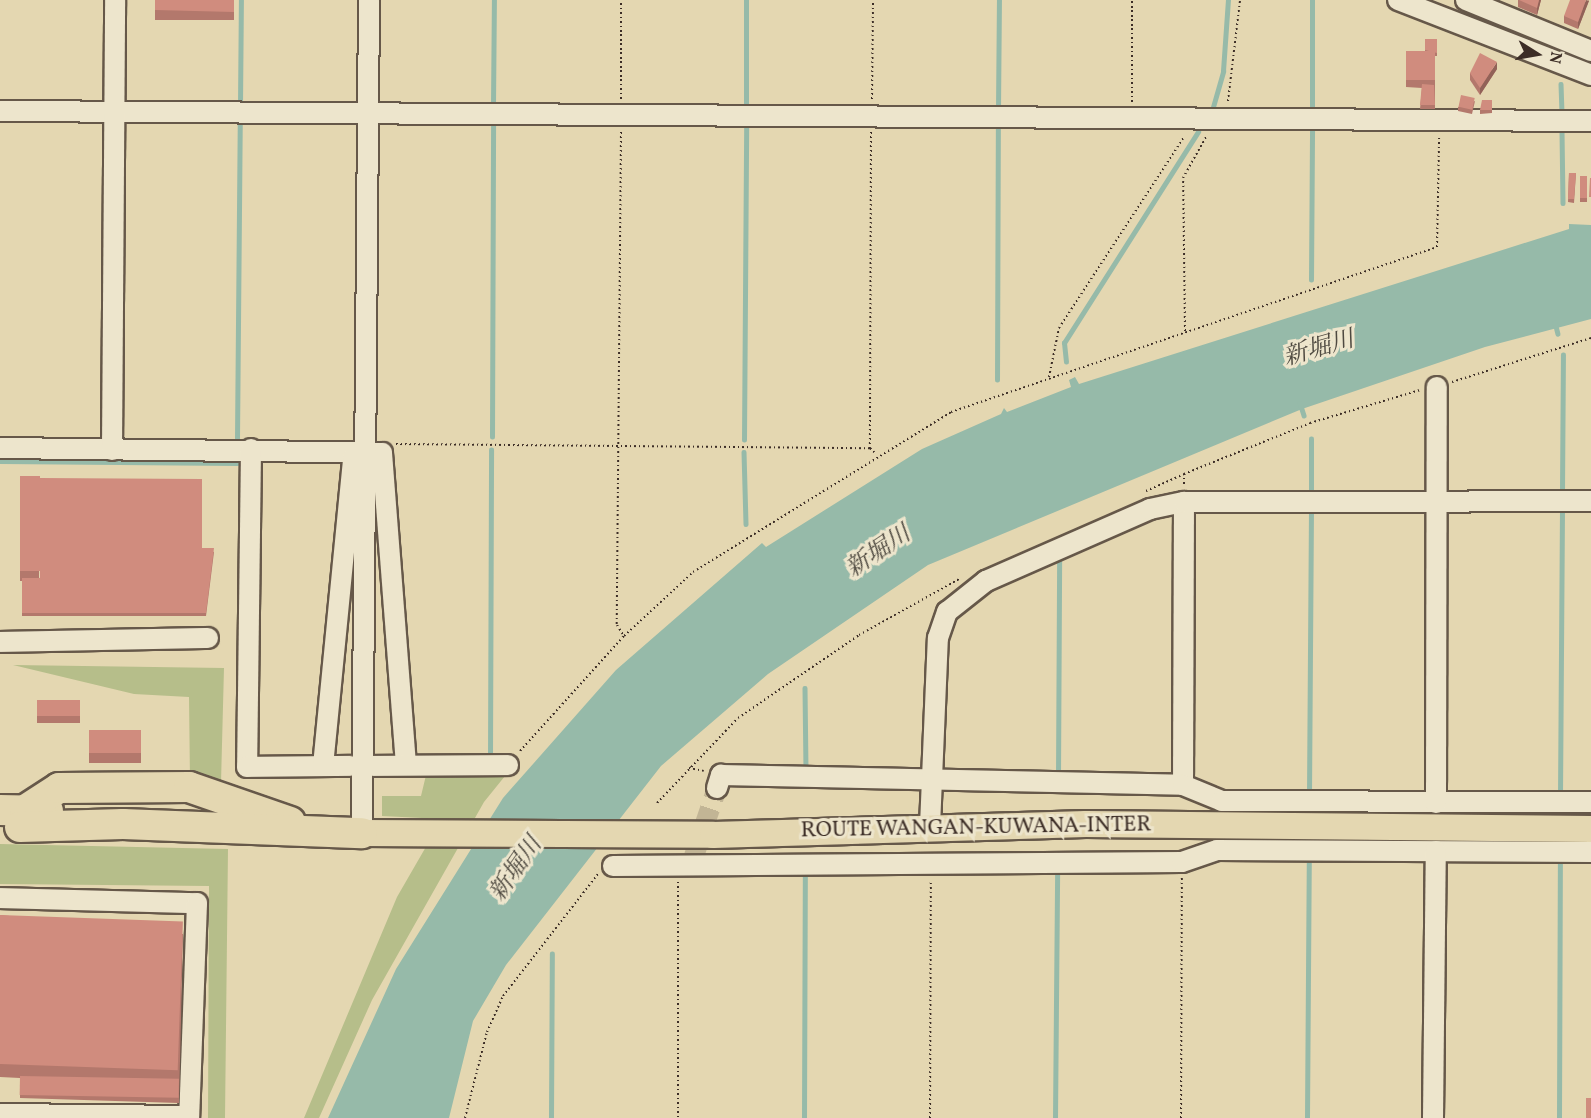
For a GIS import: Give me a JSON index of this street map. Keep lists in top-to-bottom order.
{
  "streets": {
    "main road": ["ROUTE WANGAN-KUWANA-INTER"]
  },
  "water": ["新堀川"],
  "north": "right"
}
